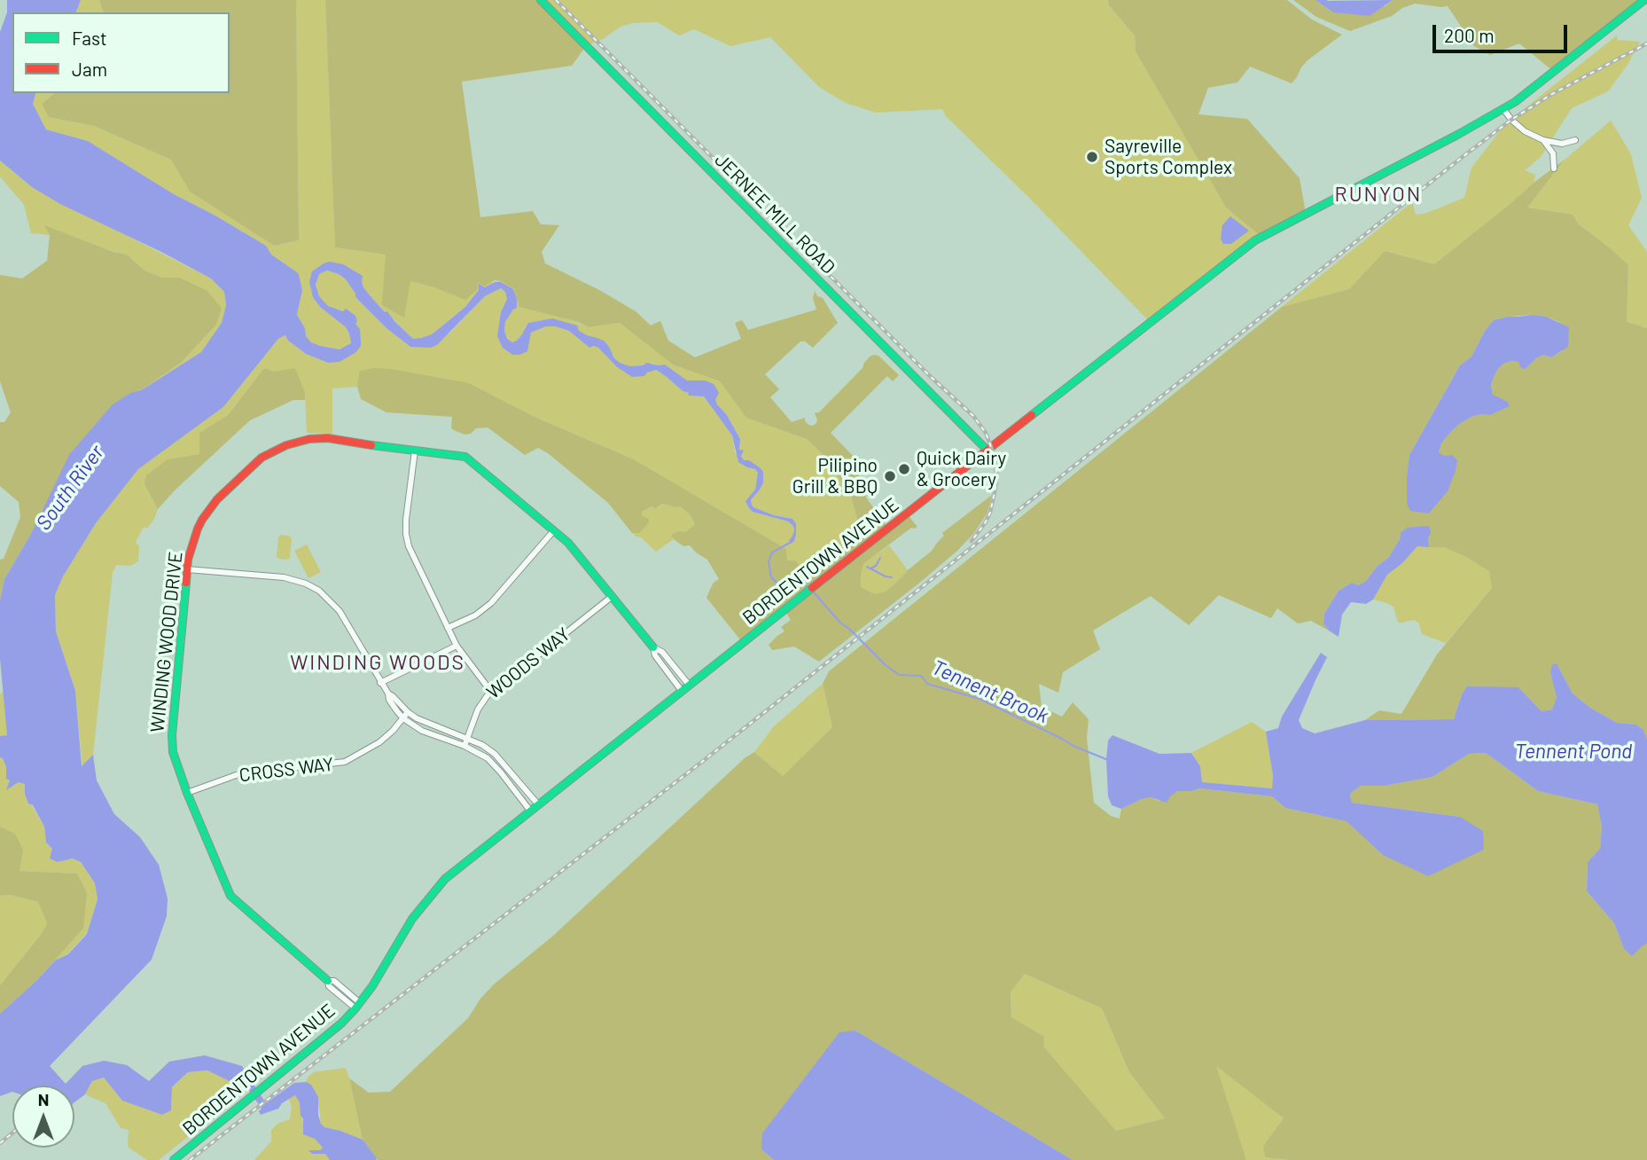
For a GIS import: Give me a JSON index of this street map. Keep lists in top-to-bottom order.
{
  "streets": {
    "main road": ["JERNEE MILL ROAD", "BORDENTOWN AVENUE", "WINDING WOOD DRIVE"],
    "street": ["WOODS WAY", "CROSS WAY"]
  },
  "crossings": [
    ["JERNEE MILL ROAD", "BORDENTOWN AVENUE"],
    ["BORDENTOWN AVENUE", "WINDING WOOD DRIVE"],
    ["WINDING WOOD DRIVE", "WOODS WAY"],
    ["WINDING WOOD DRIVE", "CROSS WAY"]
  ],
  "districts": ["RUNYON", "WINDING WOODS"],
  "water": ["South River", "Tennent Brook", "Tennent Pond"],
  "places": ["Sayreville Sports Complex", "Quick Dairy & Grocery", "Pilipino Grill & BBQ"],
  "legend": ["Fast", "Jam"],
  "scale_bar": "200 m",
  "north": "top"
}
